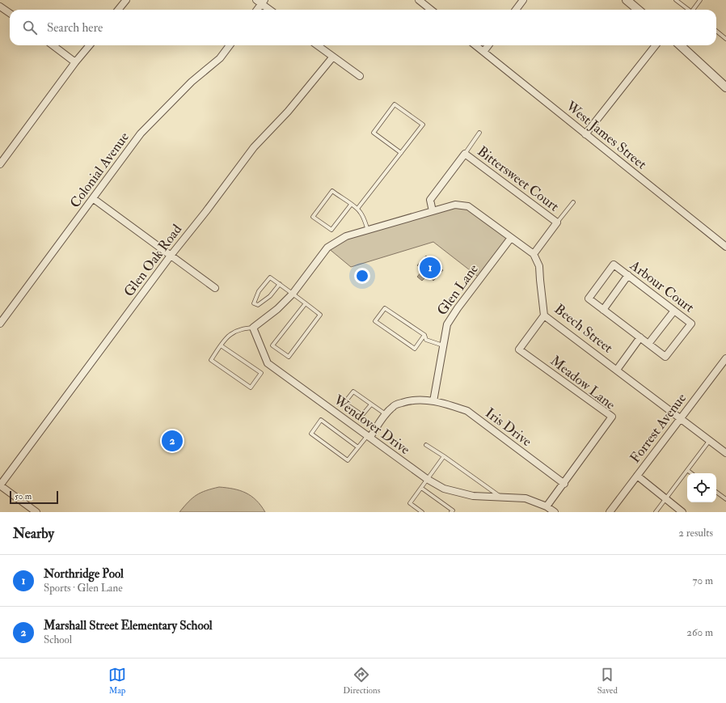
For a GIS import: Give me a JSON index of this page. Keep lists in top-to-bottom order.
{
  "streets": {
    "street": [
      "West James Street",
      "Colonial Avenue",
      "Bittersweet Court",
      "Glen Oak Road",
      "Arbour Court",
      "Glen Lane",
      "Beech Street",
      "Meadow Lane",
      "Wendover Drive",
      "Iris Drive",
      "Forrest Avenue"
    ]
  },
  "crossings": [
    ["Bittersweet Court", "Beech Street"],
    ["Glen Lane", "Iris Drive"],
    ["Beech Street", "Meadow Lane"],
    ["Beech Street", "Forrest Avenue"],
    ["Meadow Lane", "Wendover Drive"],
    ["Meadow Lane", "Iris Drive"],
    ["Wendover Drive", "Iris Drive"]
  ],
  "scale_bar": "50 m",
  "page": {
    "search": "Search here",
    "pins": ["1", "2"],
    "scale": "50 m",
    "heading": ["Nearby", "2 results"],
    "list": [
      {
        "mark": "1",
        "name": "Northridge Pool",
        "note": "Sports · Glen Lane",
        "value": "70 m"
      },
      {
        "mark": "2",
        "name": "Marshall Street Elementary School",
        "note": "School",
        "value": "260 m"
      }
    ],
    "nav": ["Map", "Directions", "Saved"]
  }
}
